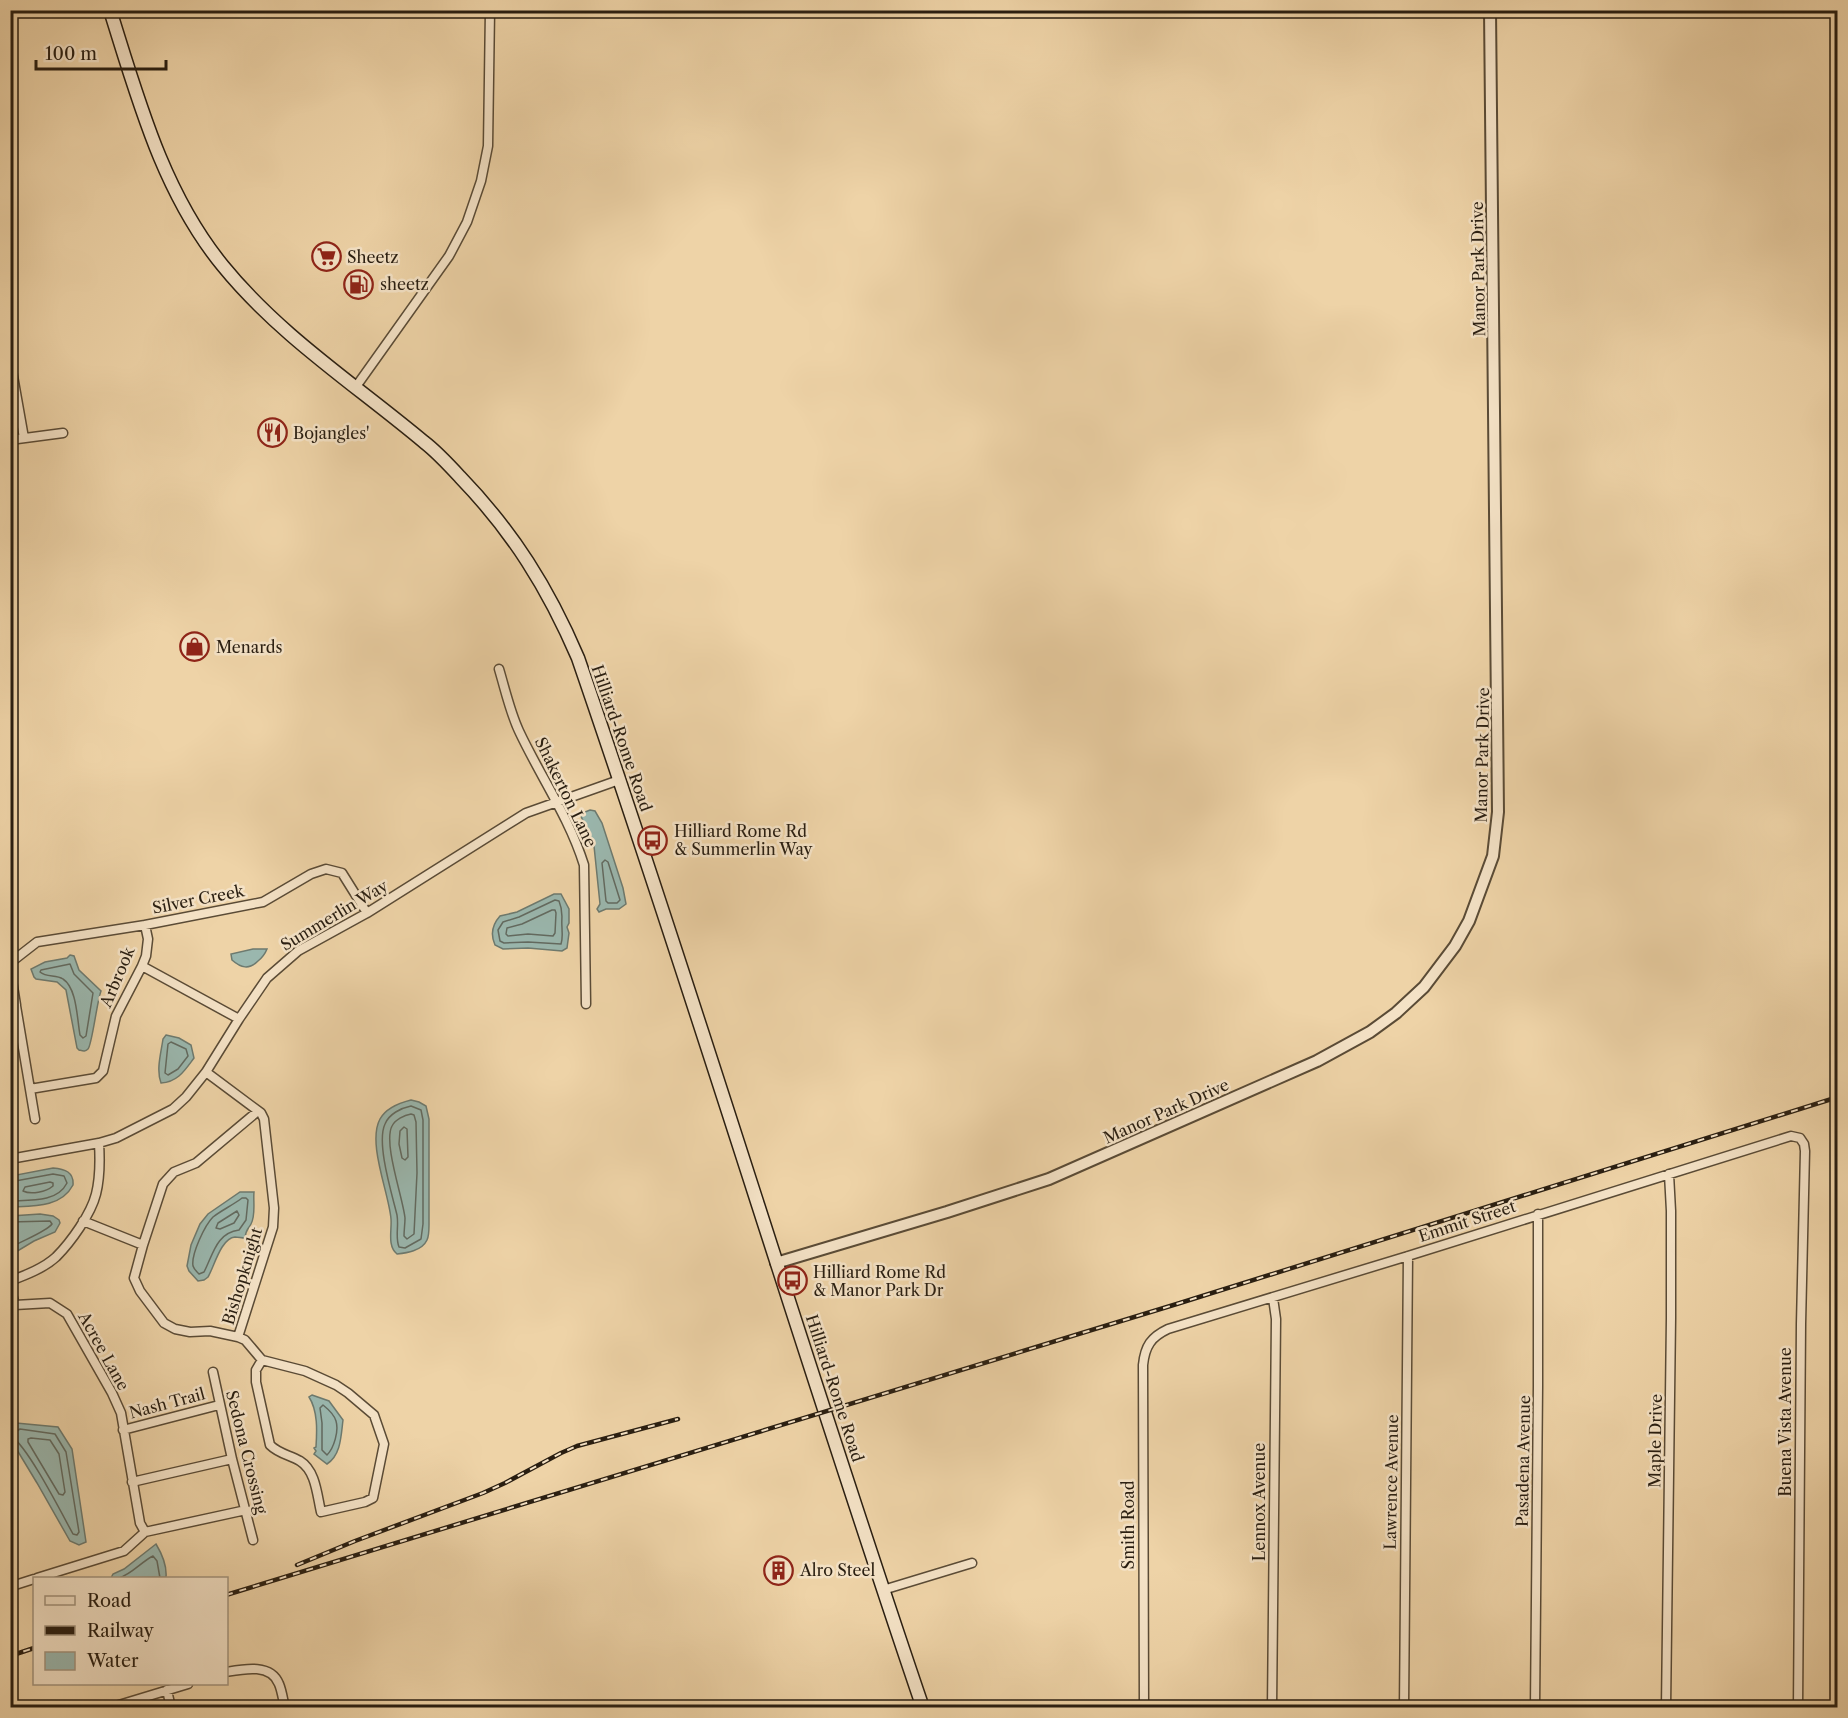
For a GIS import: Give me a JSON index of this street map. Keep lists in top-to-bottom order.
{
  "streets": {
    "main road": ["Hilliard-Rome Road"],
    "street": [
      "Manor Park Drive",
      "Shakerton Lane",
      "Silver Creek",
      "Summerlin Way",
      "Arbrook",
      "Emmit Street",
      "Bishopknight",
      "Acree Lane",
      "Nash Trail",
      "Buena Vista Avenue",
      "Maple Drive",
      "Sedona Crossing",
      "Pasadena Avenue",
      "Lawrence Avenue",
      "Lennox Avenue",
      "Smith Road"
    ]
  },
  "crossings": [
    ["Manor Park Drive", "Hilliard-Rome Road"],
    ["Hilliard-Rome Road", "Summerlin Way"],
    ["Shakerton Lane", "Summerlin Way"],
    ["Silver Creek", "Summerlin Way"],
    ["Silver Creek", "Arbrook"],
    ["Emmit Street", "Buena Vista Avenue"],
    ["Emmit Street", "Maple Drive"],
    ["Emmit Street", "Pasadena Avenue"],
    ["Emmit Street", "Lawrence Avenue"],
    ["Emmit Street", "Lennox Avenue"],
    ["Emmit Street", "Smith Road"],
    ["Acree Lane", "Nash Trail"],
    ["Nash Trail", "Sedona Crossing"]
  ],
  "places": {
    "supermarket": ["Sheetz"],
    "fuel station": ["sheetz"],
    "restaurant": ["Bojangles'"],
    "shop": ["Menards"],
    "bus stop": ["Hilliard Rome Rd & Summerlin Way", "Hilliard Rome Rd & Manor Park Dr"],
    "building": ["Alro Steel"]
  },
  "legend": ["Road", "Railway", "Water"],
  "scale_bar": "100 m"
}
